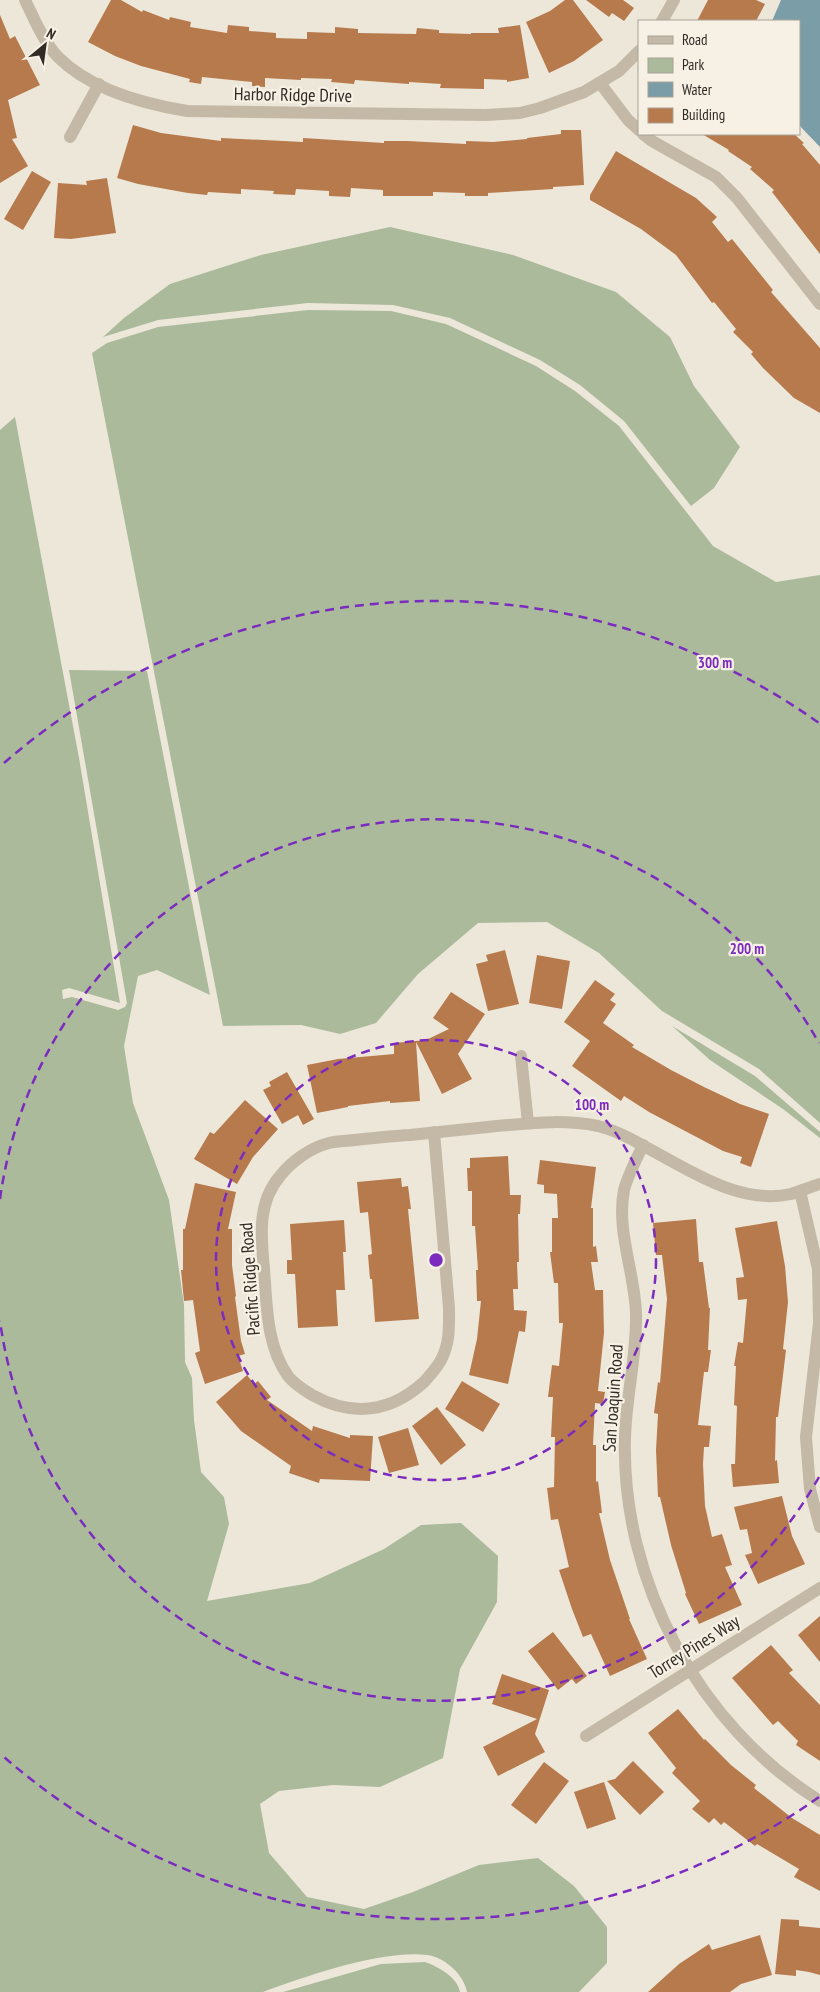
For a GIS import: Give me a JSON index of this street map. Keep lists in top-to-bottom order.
{
  "streets": {
    "street": [
      "Harbor Ridge Drive",
      "Pacific Ridge Road",
      "San Joaquin Road",
      "Torrey Pines Way"
    ]
  },
  "crossings": [
    ["Pacific Ridge Road", "San Joaquin Road"],
    ["San Joaquin Road", "Torrey Pines Way"]
  ],
  "legend": [
    "Road",
    "Park",
    "Water",
    "Building"
  ],
  "north": "top right",
  "rings": ["300 m", "200 m", "100 m"]
}
